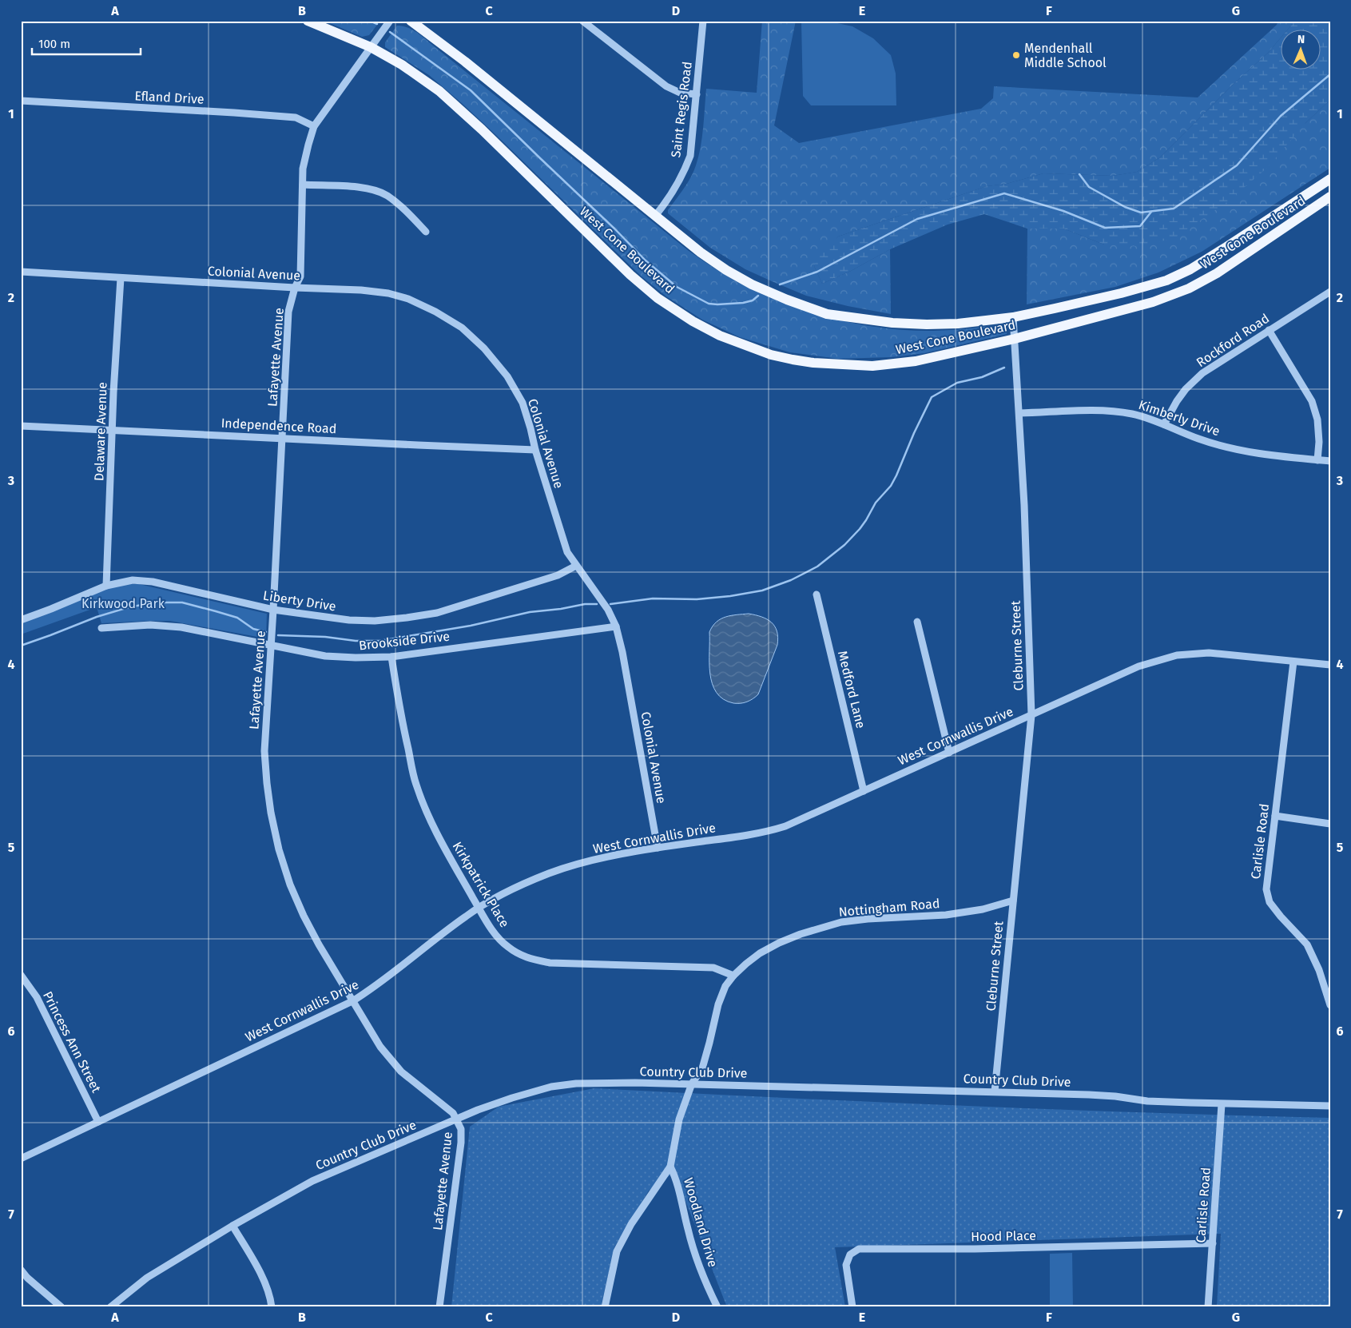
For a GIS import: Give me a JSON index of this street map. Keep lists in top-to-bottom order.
{
  "streets": {
    "main road": ["West Cone Boulevard"],
    "street": [
      "Efland Drive",
      "Saint Regis Road",
      "Colonial Avenue",
      "Rockford Road",
      "Lafayette Avenue",
      "Kimberly Drive",
      "Independence Road",
      "Delaware Avenue",
      "Liberty Drive",
      "Brookside Drive",
      "Cleburne Street",
      "Medford Lane",
      "West Cornwallis Drive",
      "Carlisle Road",
      "Kirkpatrick Place",
      "Nottingham Road",
      "Princess Ann Street",
      "Country Club Drive",
      "Woodland Drive",
      "Hood Place"
    ]
  },
  "crossings": [
    ["Efland Drive", "Lafayette Avenue"],
    ["Saint Regis Road", "West Cone Boulevard"],
    ["West Cone Boulevard", "Lafayette Avenue"],
    ["West Cone Boulevard", "Cleburne Street"],
    ["Colonial Avenue", "Lafayette Avenue"],
    ["Colonial Avenue", "Independence Road"],
    ["Colonial Avenue", "Delaware Avenue"],
    ["Colonial Avenue", "Liberty Drive"],
    ["Colonial Avenue", "Brookside Drive"],
    ["Colonial Avenue", "West Cornwallis Drive"],
    ["Rockford Road", "Kimberly Drive"],
    ["Lafayette Avenue", "Independence Road"],
    ["Lafayette Avenue", "Liberty Drive"],
    ["Lafayette Avenue", "Brookside Drive"],
    ["Lafayette Avenue", "West Cornwallis Drive"],
    ["Lafayette Avenue", "Country Club Drive"],
    ["Kimberly Drive", "Cleburne Street"],
    ["Independence Road", "Delaware Avenue"],
    ["Delaware Avenue", "Liberty Drive"],
    ["Brookside Drive", "Kirkpatrick Place"],
    ["Cleburne Street", "West Cornwallis Drive"],
    ["Cleburne Street", "Nottingham Road"],
    ["Cleburne Street", "Country Club Drive"],
    ["Medford Lane", "West Cornwallis Drive"],
    ["West Cornwallis Drive", "Carlisle Road"],
    ["West Cornwallis Drive", "Kirkpatrick Place"],
    ["West Cornwallis Drive", "Princess Ann Street"],
    ["Carlisle Road", "Country Club Drive"],
    ["Carlisle Road", "Hood Place"],
    ["Kirkpatrick Place", "Nottingham Road"],
    ["Nottingham Road", "Country Club Drive"],
    ["Nottingham Road", "Woodland Drive"]
  ],
  "parks": ["Kirkwood Park"],
  "places": ["Mendenhall Middle School"],
  "scale_bar": "100 m",
  "north": "top",
  "grid": {
    "columns": [
      "A",
      "B",
      "C",
      "D",
      "E",
      "F",
      "G"
    ],
    "rows": [
      "1",
      "2",
      "3",
      "4",
      "5",
      "6",
      "7"
    ]
  }
}
